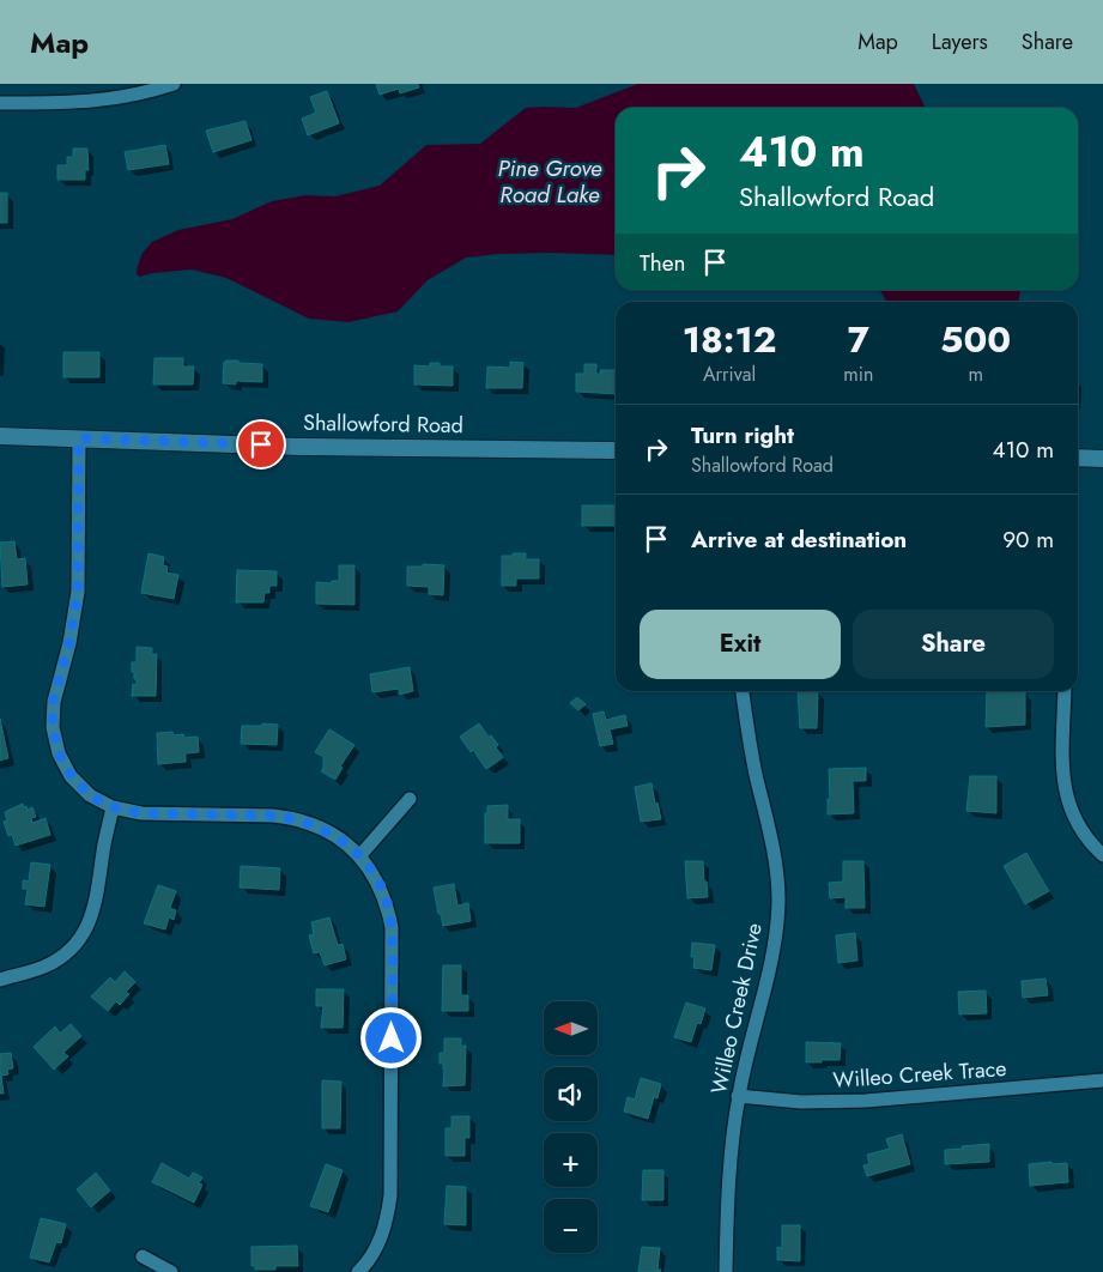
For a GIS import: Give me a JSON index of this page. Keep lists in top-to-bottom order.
{
  "streets": {
    "street": ["Shallowford Road", "Willeo Creek Drive", "Willeo Creek Trace"]
  },
  "crossings": [
    ["Willeo Creek Drive", "Willeo Creek Trace"]
  ],
  "water": ["Pine Grove Road Lake"],
  "north": "left",
  "page": {
    "header": "Map",
    "nav": ["Map", "Layers", "Share"],
    "turn": ["410 m", "Shallowford Road"],
    "then": "Then",
    "eta": [
      "18:12",
      "Arrival",
      "7",
      "min",
      "500",
      "m"
    ],
    "list": [
      {
        "name": "Turn right",
        "note": "Shallowford Road",
        "value": "410 m"
      },
      {
        "name": "Arrive at destination",
        "value": "90 m"
      }
    ],
    "buttons": ["Exit", "Share"],
    "map_buttons": ["+", "−"]
  }
}
